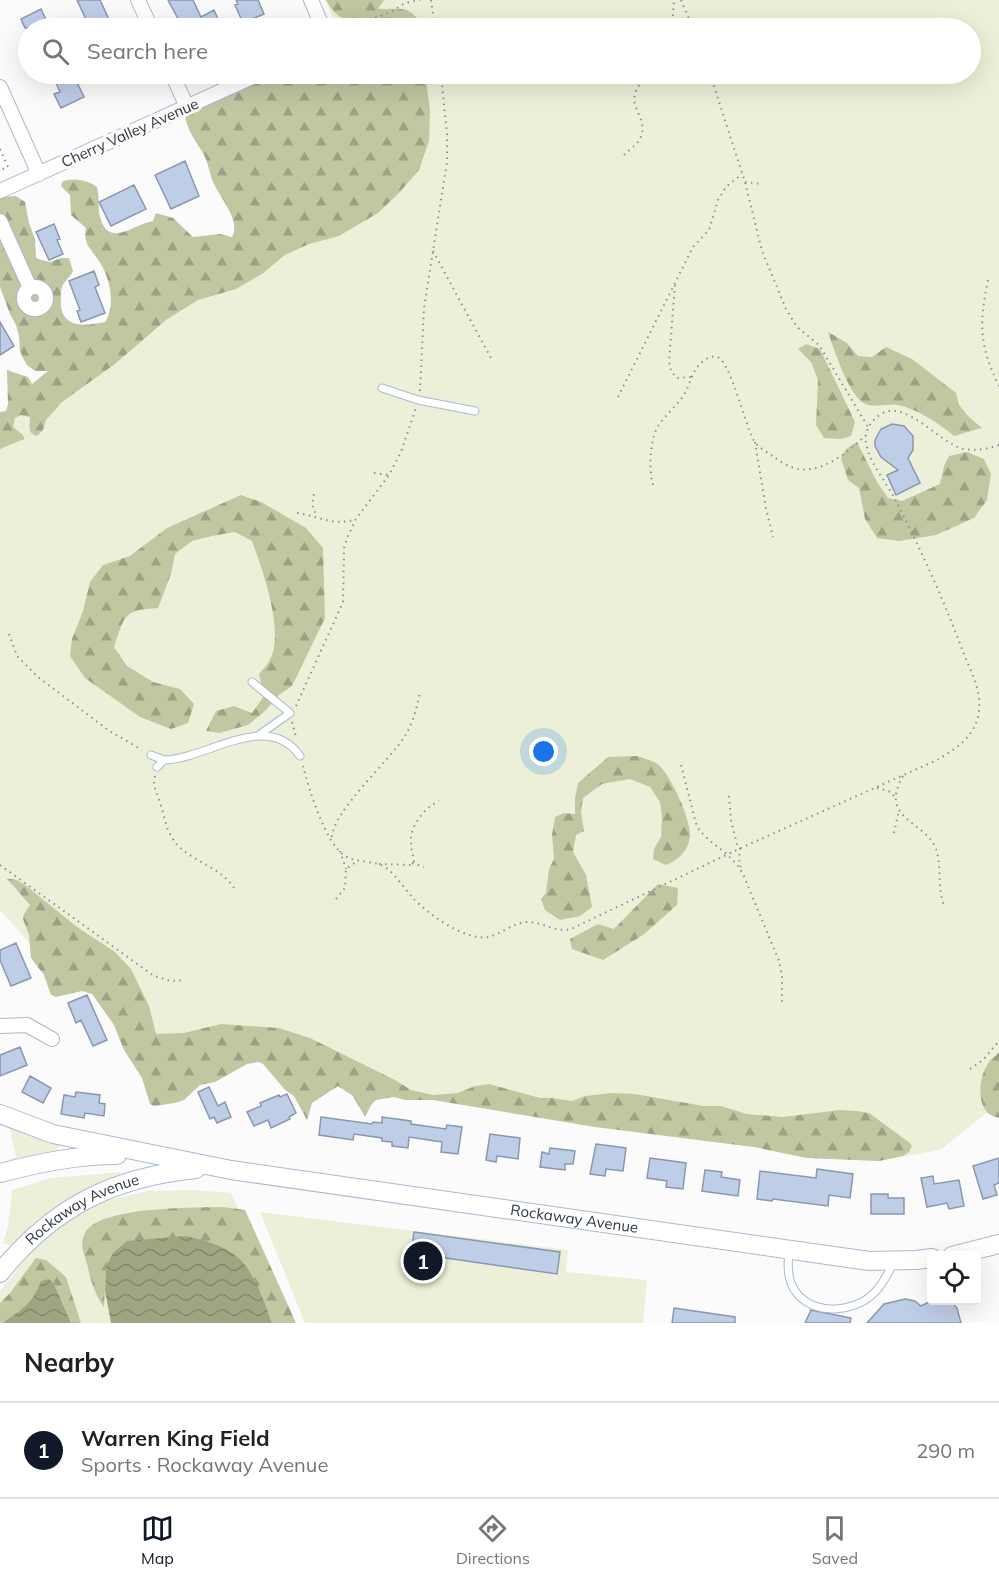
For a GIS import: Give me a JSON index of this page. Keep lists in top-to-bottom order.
{
  "streets": {
    "main road": ["Rockaway Avenue"],
    "street": ["Cherry Valley Avenue"]
  },
  "page": {
    "search": "Search here",
    "pins": "1",
    "heading": "Nearby",
    "list": [
      {
        "mark": "1",
        "name": "Warren King Field",
        "note": "Sports · Rockaway Avenue",
        "value": "290 m"
      }
    ],
    "nav": ["Map", "Directions", "Saved"]
  }
}
